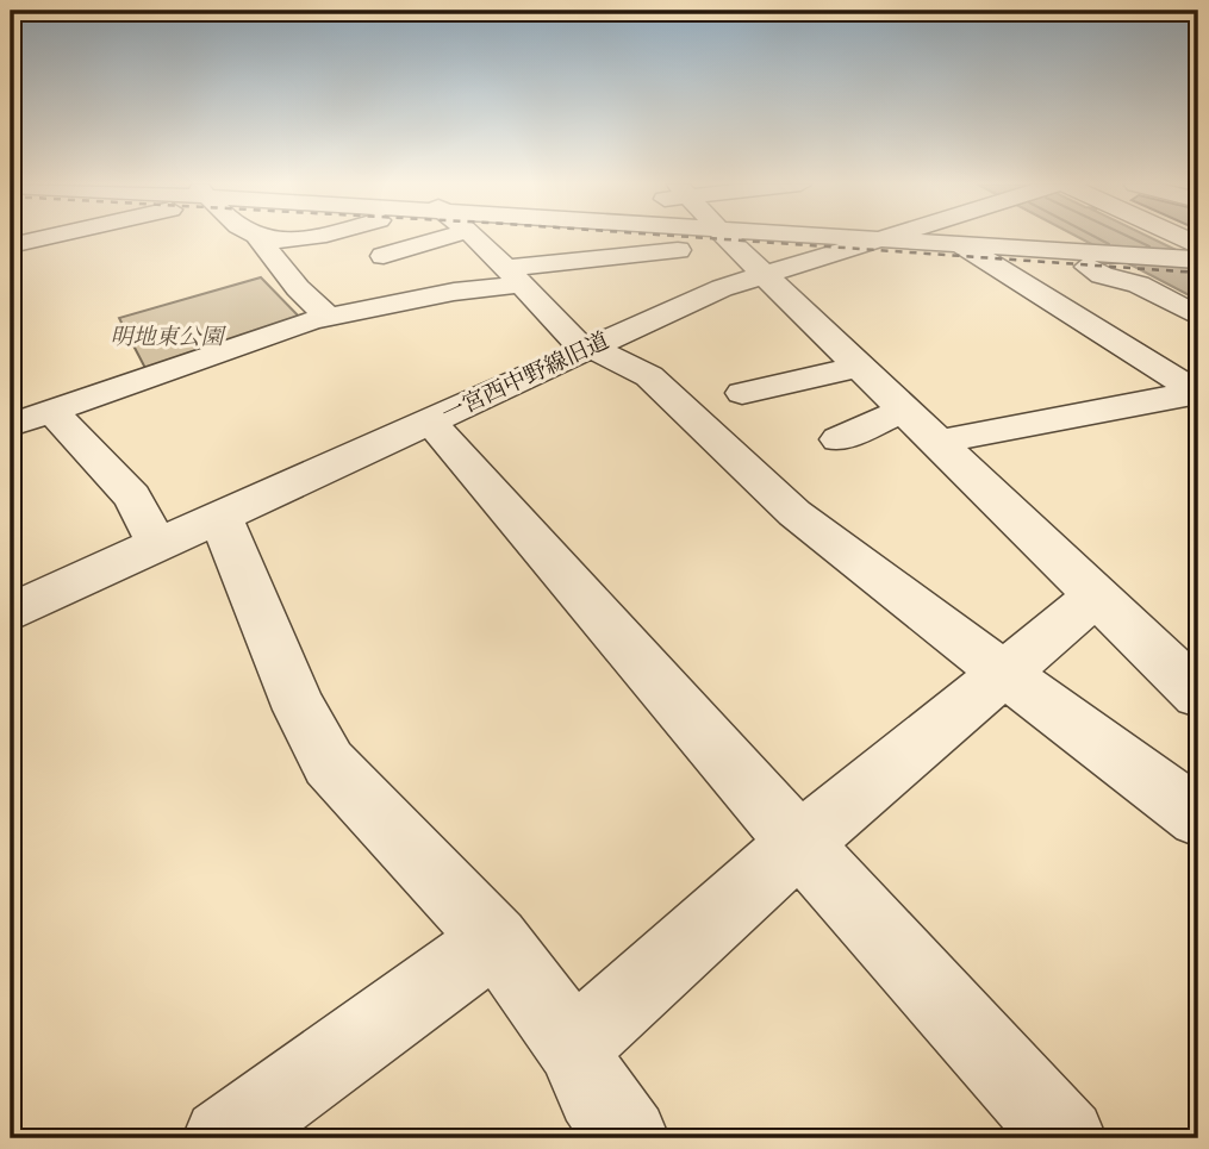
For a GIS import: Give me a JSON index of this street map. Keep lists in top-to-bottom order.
{
  "streets": {
    "street": ["一宮西中野線旧道"]
  },
  "parks": ["明地東公園"]
}
